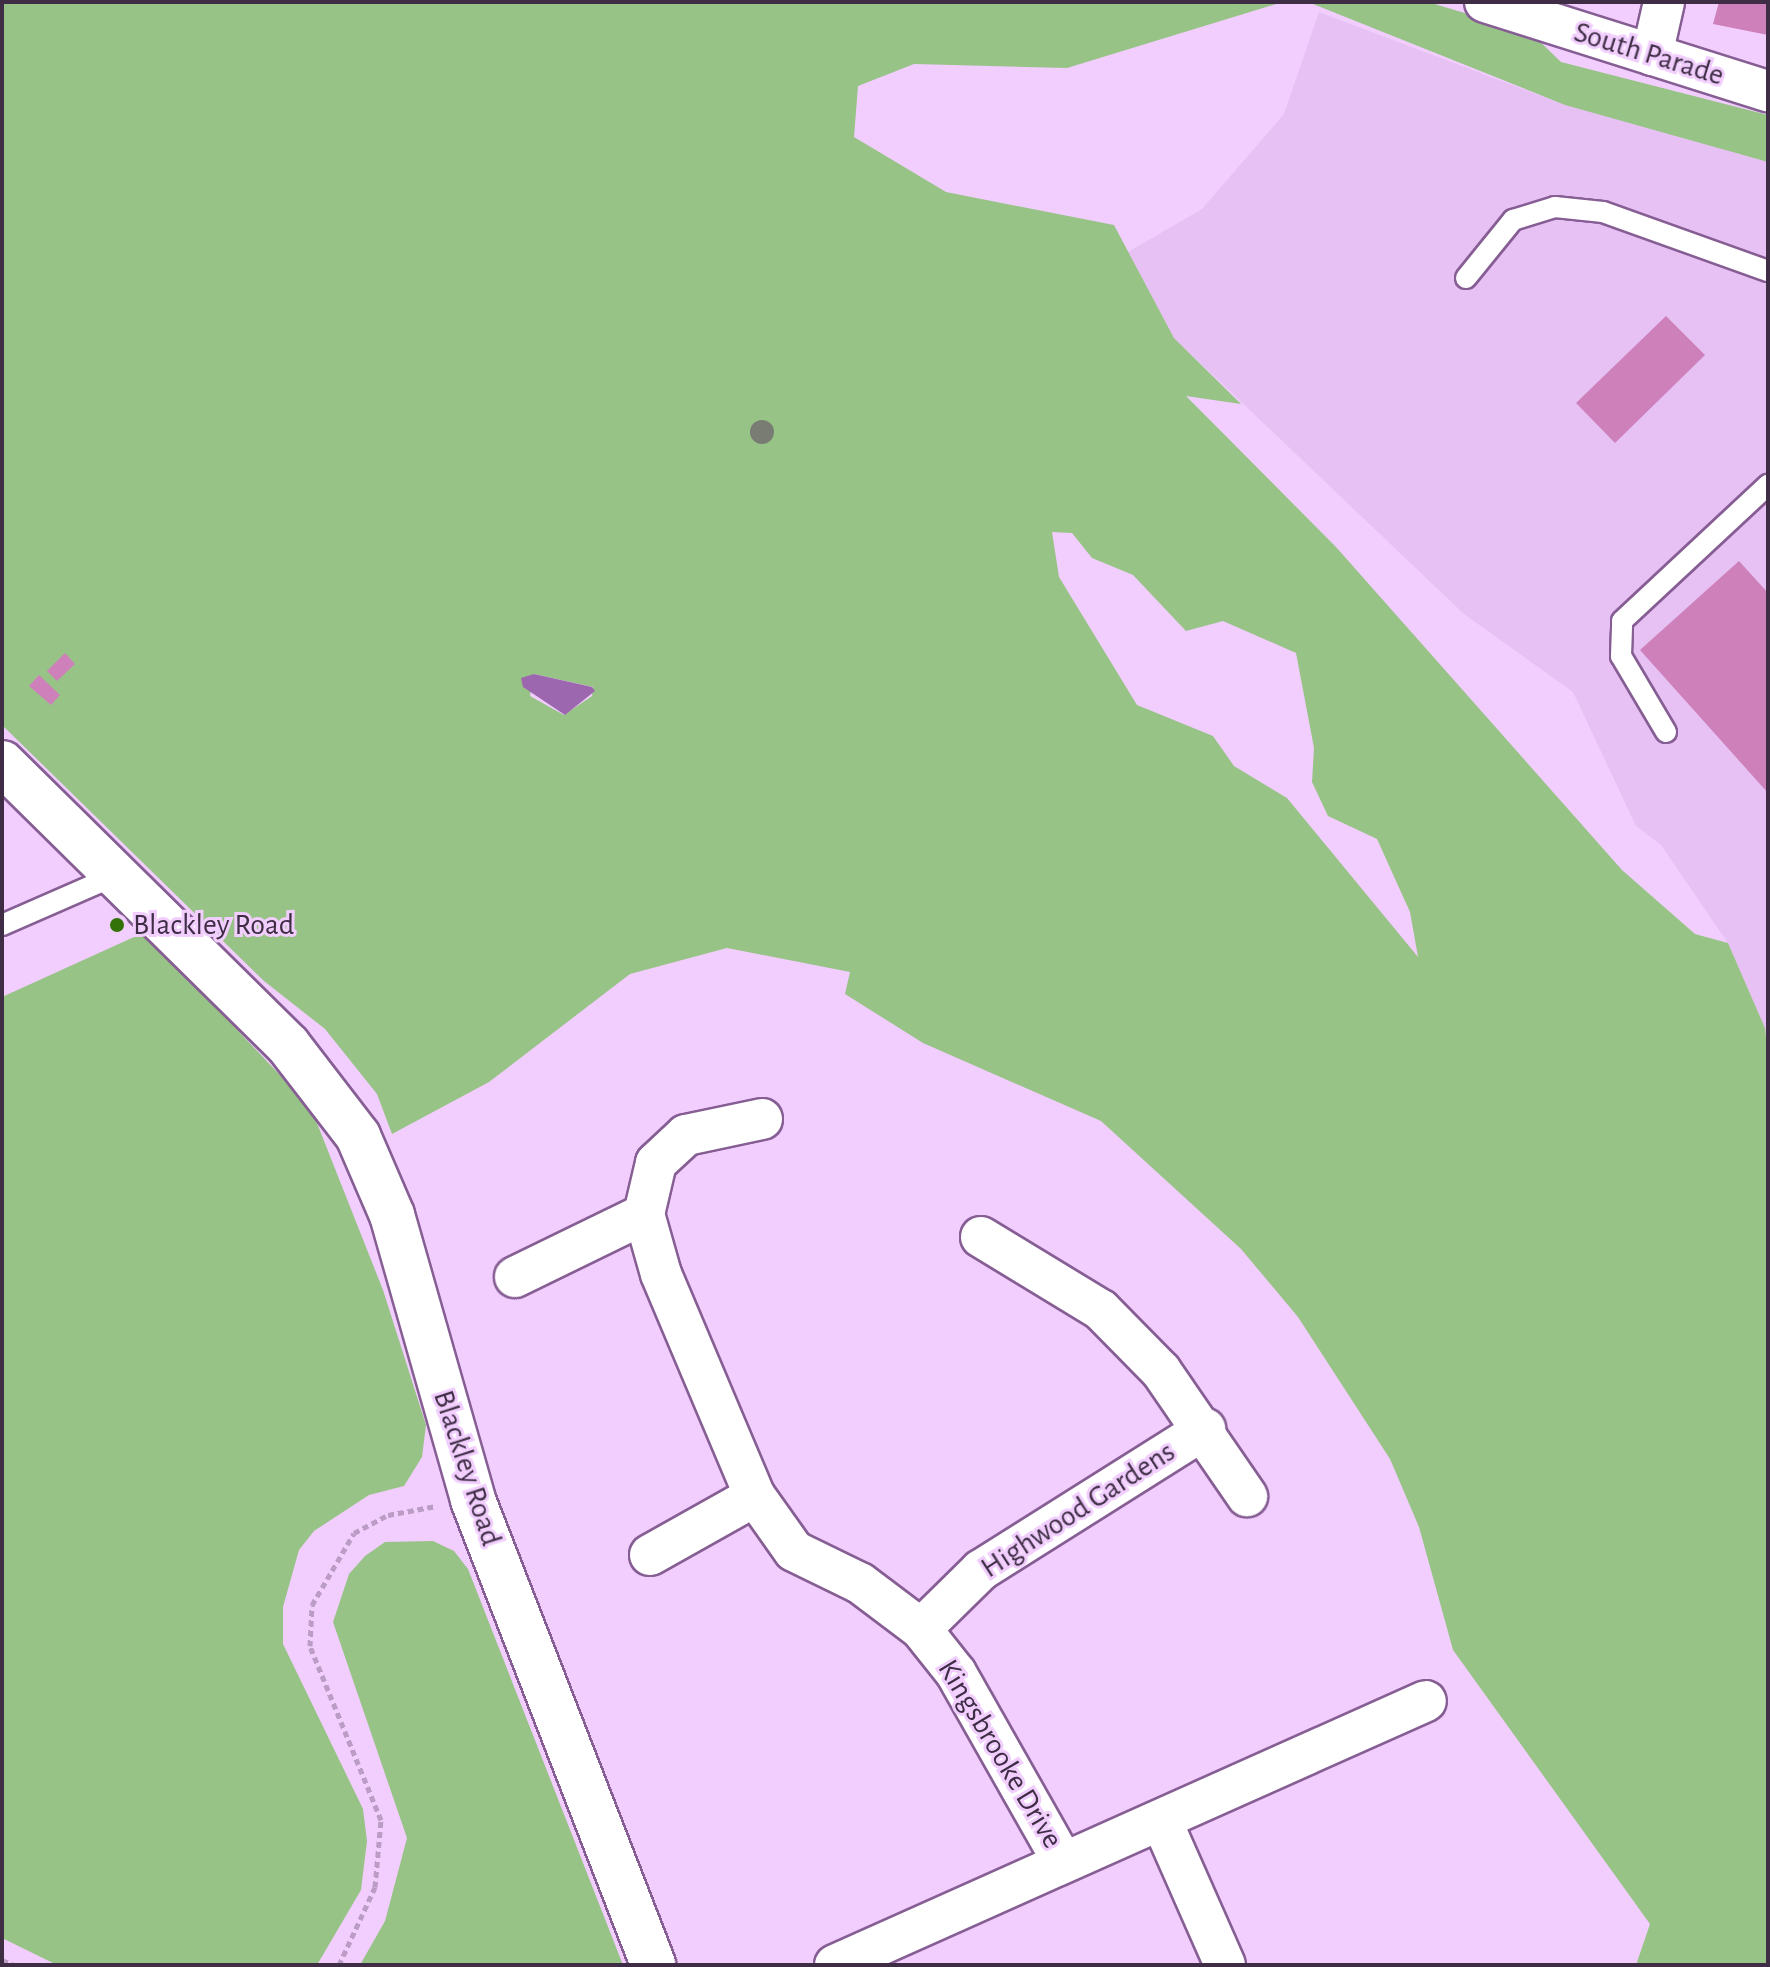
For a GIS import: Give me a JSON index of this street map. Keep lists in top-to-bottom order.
{
  "streets": {
    "street": [
      "South Parade",
      "Blackley Road",
      "Highwood Gardens",
      "Kingsbrooke Drive"
    ]
  },
  "crossings": [
    ["Highwood Gardens", "Kingsbrooke Drive"]
  ],
  "places": ["Blackley Road"]
}
